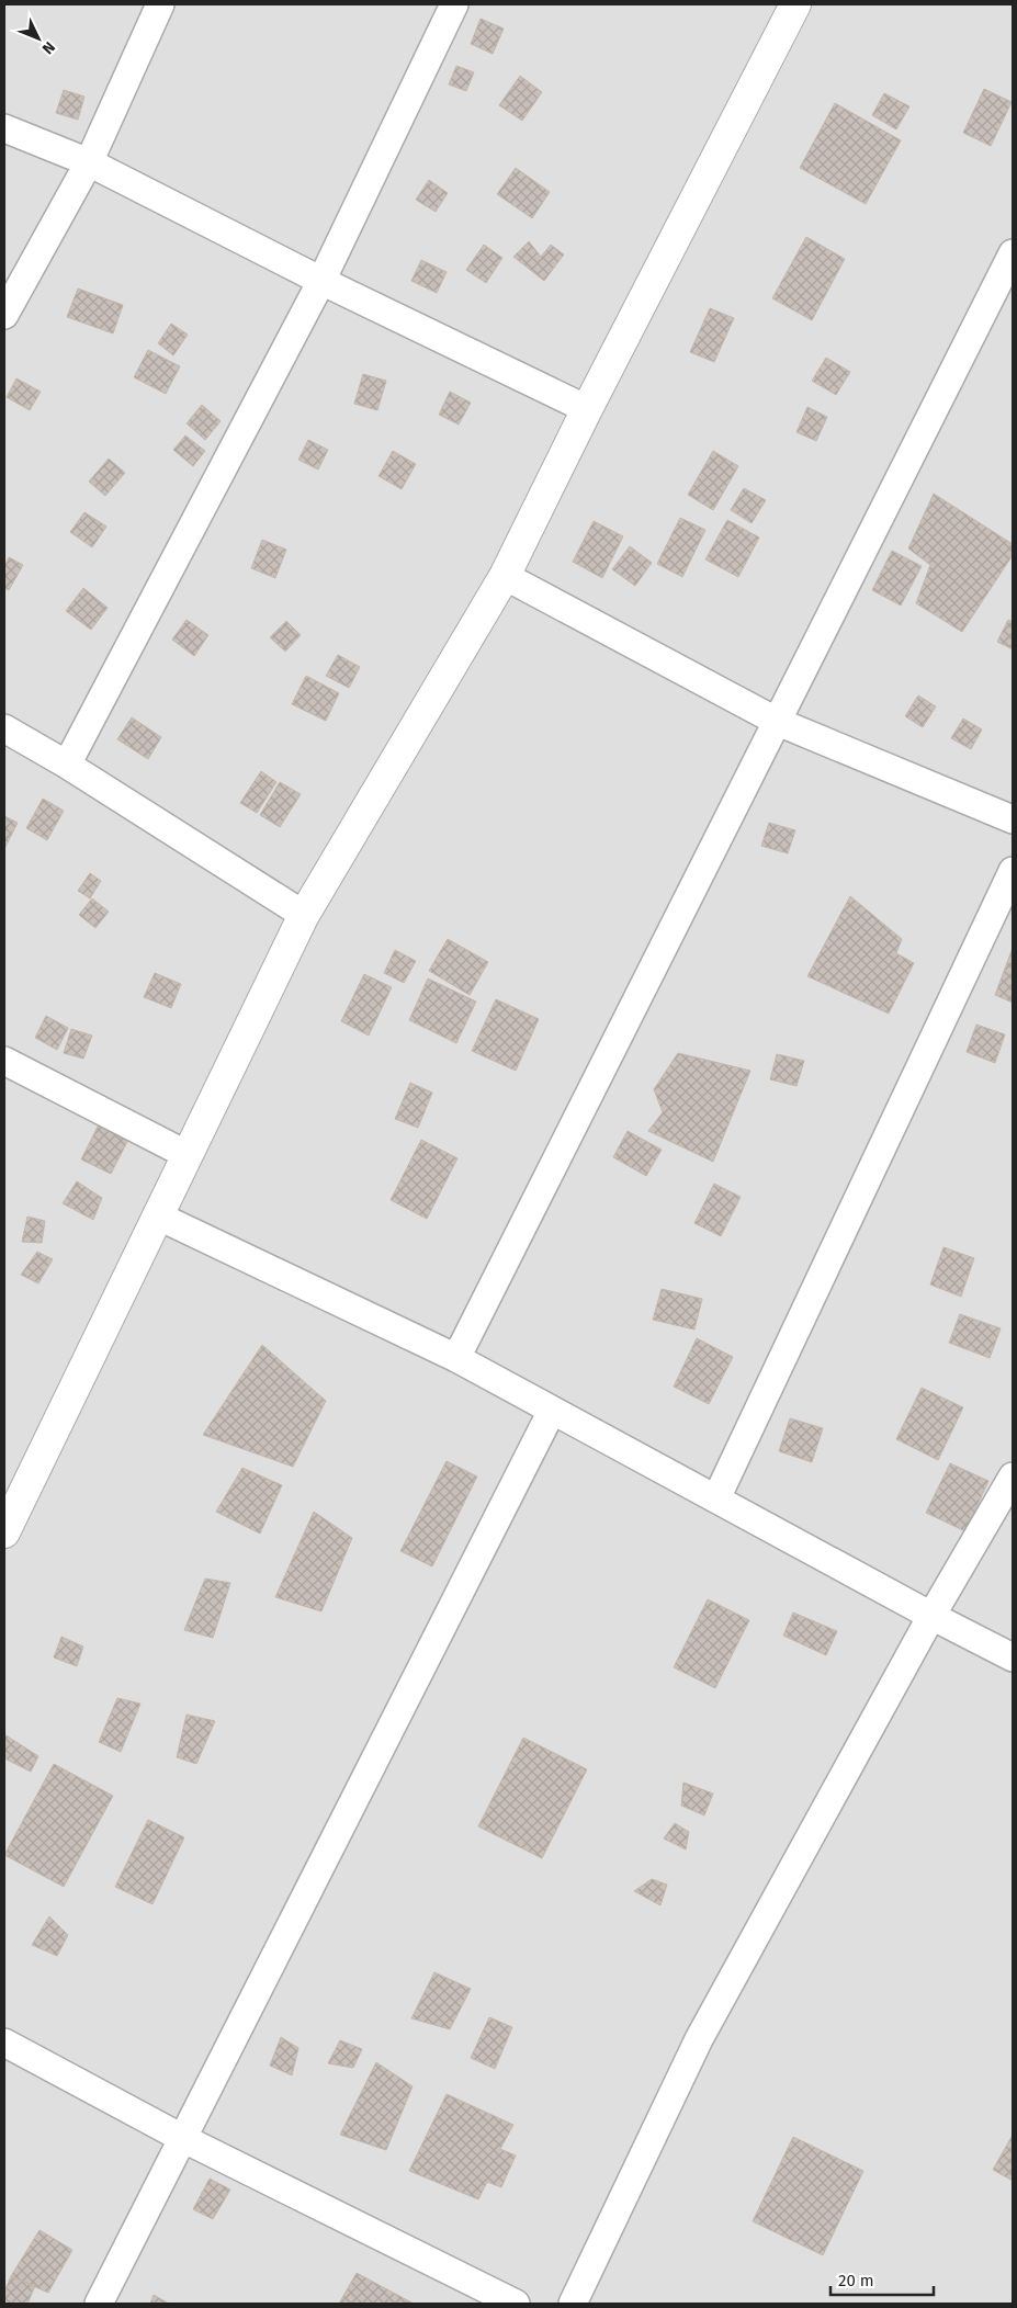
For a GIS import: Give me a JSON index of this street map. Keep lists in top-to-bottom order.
{
  "scale_bar": "20 m",
  "north": "bottom right"
}
